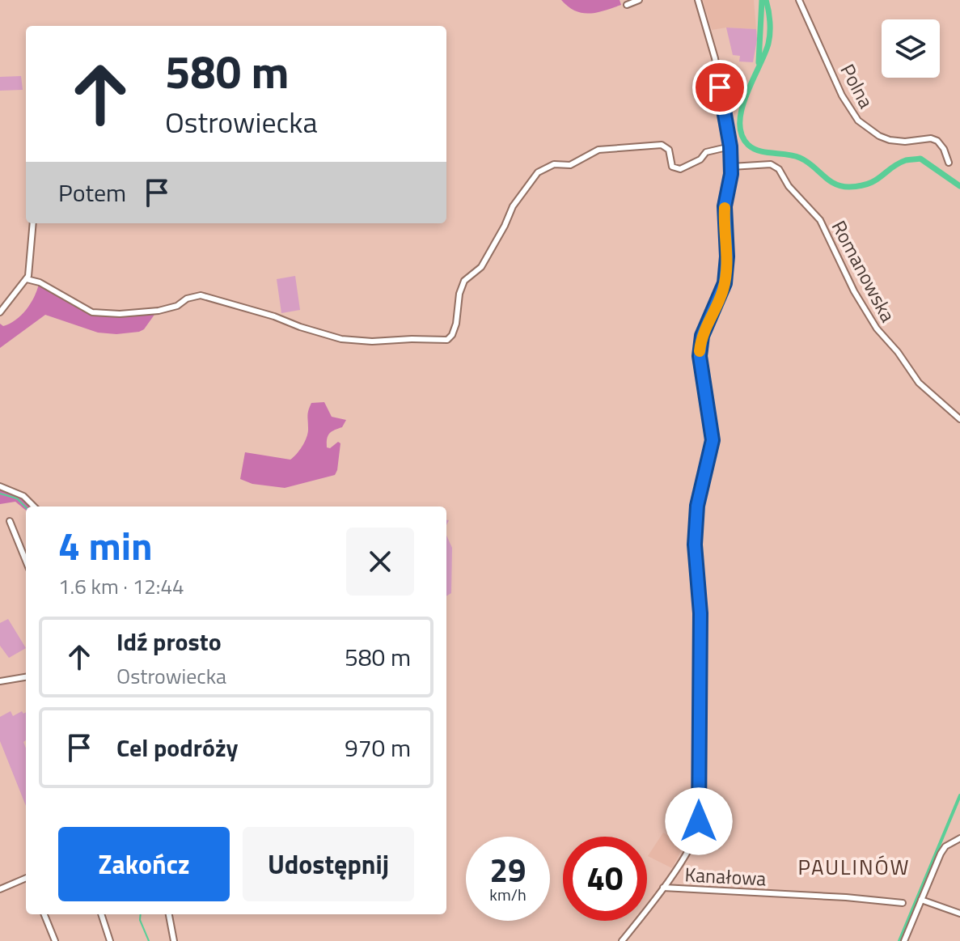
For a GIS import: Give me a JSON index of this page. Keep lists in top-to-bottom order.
{
  "streets": {
    "street": ["Polna", "Romanowska", "Kanałowa"]
  },
  "districts": ["PAULINÓW"],
  "page": {
    "turn": ["580 m", "Ostrowiecka"],
    "then": "Potem",
    "heading": ["4 min", "1.6 km · 12:44"],
    "list": [
      {
        "name": "Idź prosto",
        "note": "Ostrowiecka",
        "value": "580 m"
      },
      {
        "name": "Cel podróży",
        "value": "970 m"
      }
    ],
    "buttons": ["Zakończ", "Udostępnij"],
    "speed": "29 km/h",
    "limit": "40"
  }
}
